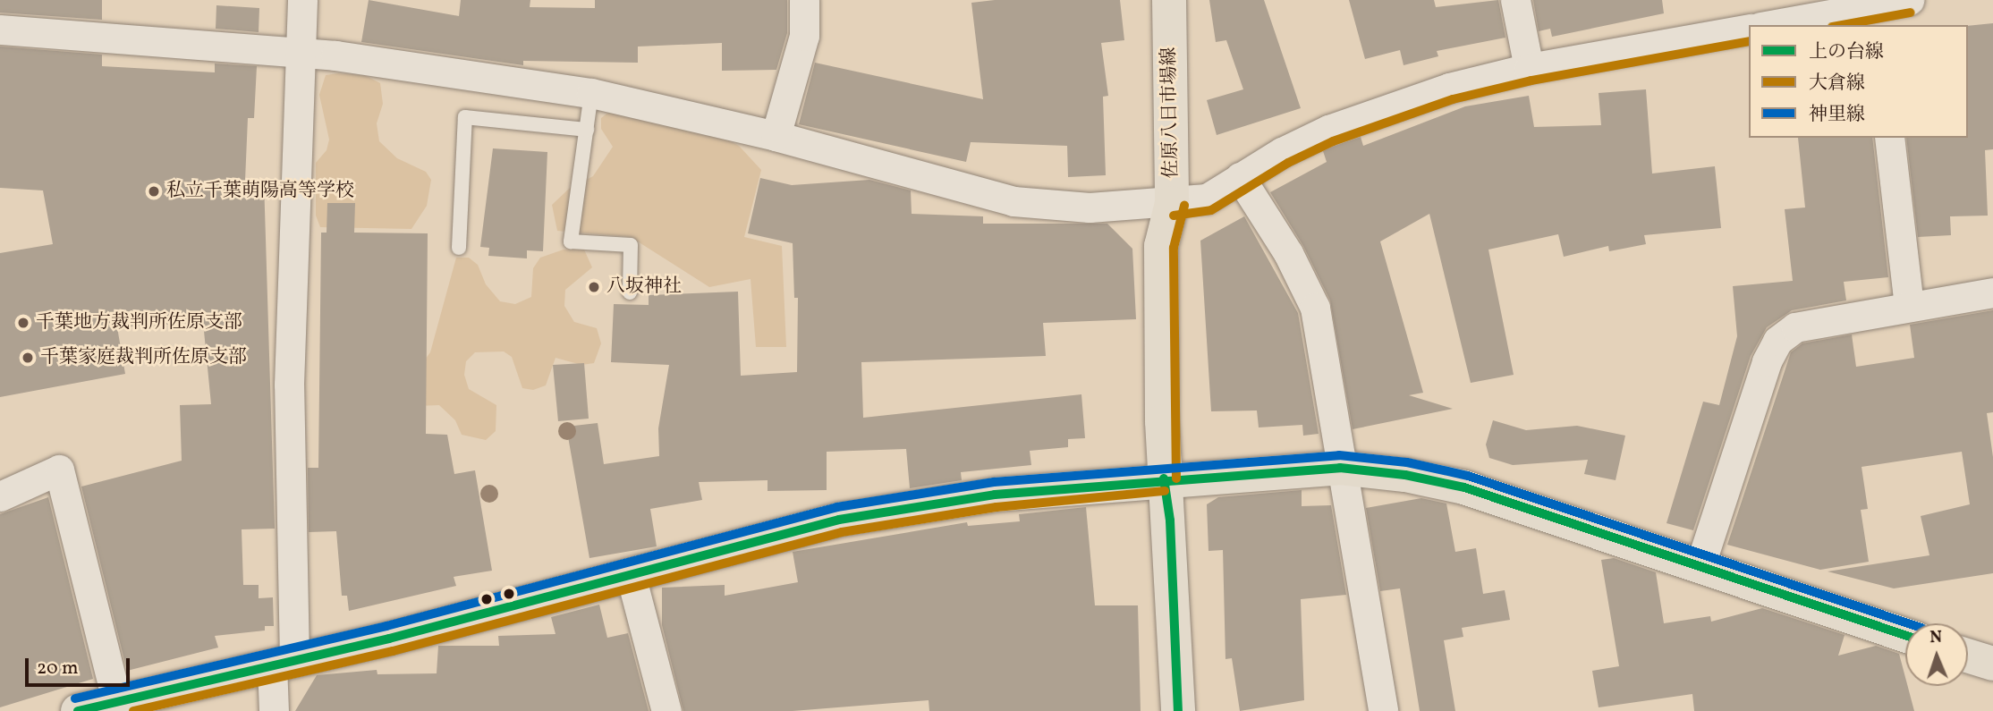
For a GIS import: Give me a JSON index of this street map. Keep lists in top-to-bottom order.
{
  "streets": {
    "main road": ["佐原八日市場線"]
  },
  "places": [
    "私立千葉萌陽高等学校",
    "八坂神社",
    "千葉地方裁判所佐原支部",
    "千葉家庭裁判所佐原支部"
  ],
  "lines": ["transit line 大倉線", "transit line 神里線", "transit line 上の台線"],
  "legend": ["上の台線", "大倉線", "神里線"],
  "scale_bar": "20 m",
  "north": "top"
}
